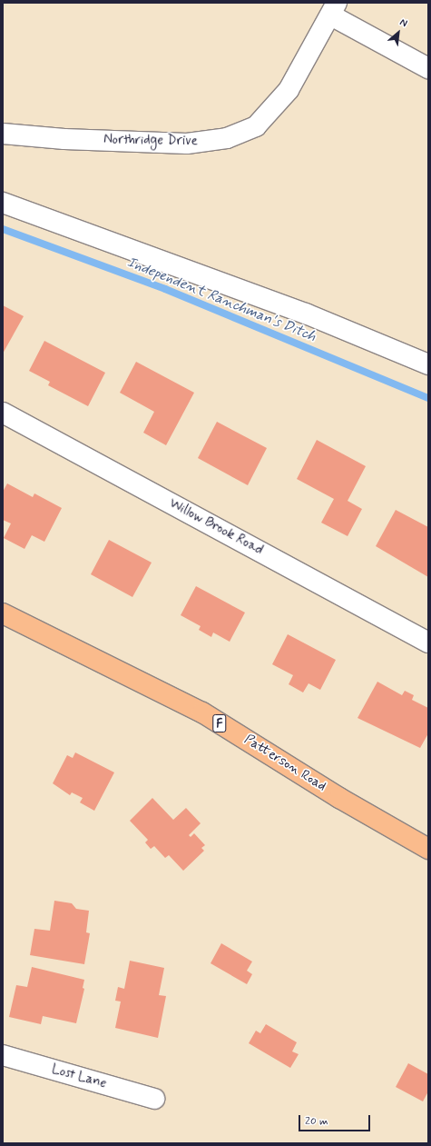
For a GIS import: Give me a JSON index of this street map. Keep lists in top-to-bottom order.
{
  "streets": {
    "main road": ["F", "Patterson Road"],
    "street": ["Northridge Drive", "Willow Brook Road", "Lost Lane"]
  },
  "water": ["Independent Ranchman's Ditch"],
  "scale_bar": "20 m",
  "north": "top right"
}
